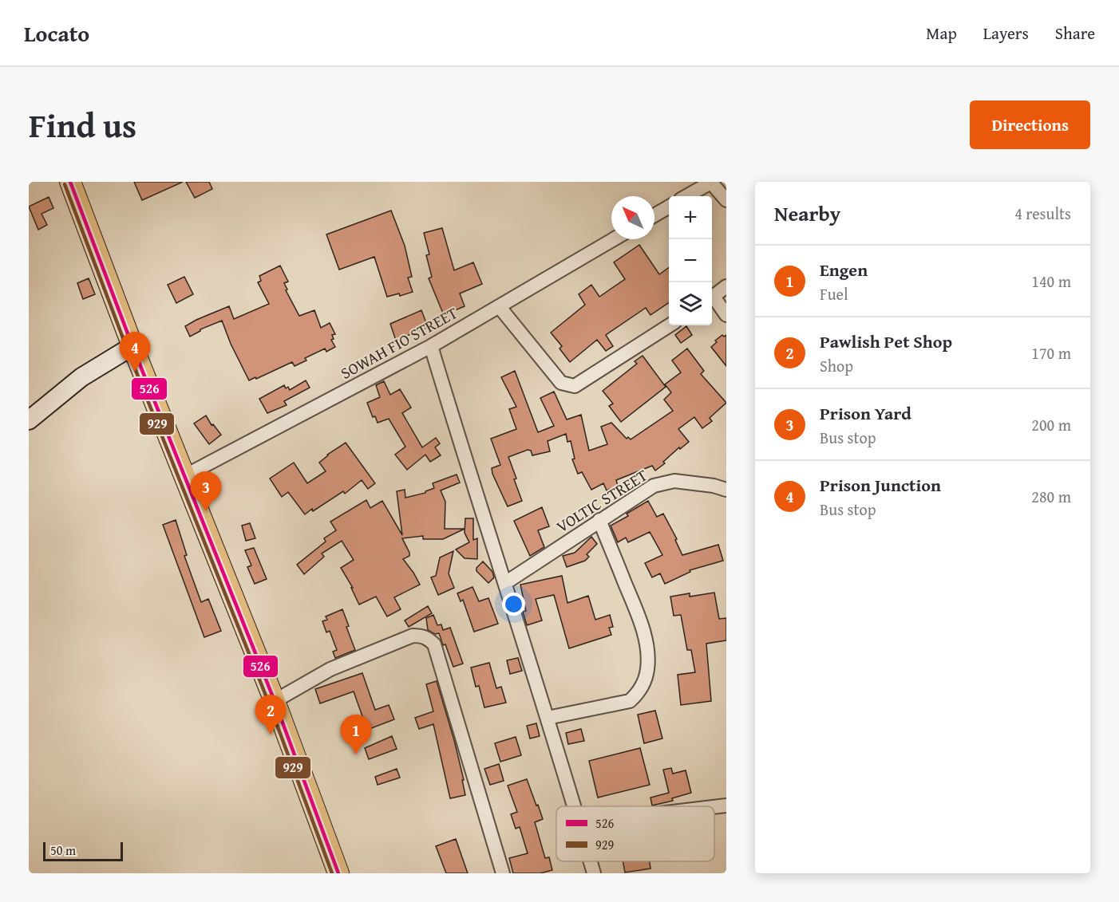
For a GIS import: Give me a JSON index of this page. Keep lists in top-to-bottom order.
{
  "streets": {
    "street": ["SOWAH FIO STREET", "VOLTIC STREET"]
  },
  "lines": ["transit line 526", "transit line 929"],
  "legend": ["526", "929"],
  "scale_bar": "50 m",
  "north": "top left",
  "page": {
    "header": "Locato",
    "nav": ["Map", "Layers", "Share"],
    "title": "Find us",
    "buttons": "Directions",
    "heading": ["Nearby", "4 results"],
    "map_buttons": ["+", "−"],
    "list": [
      {
        "mark": "1",
        "name": "Engen",
        "note": "Fuel",
        "value": "140 m"
      },
      {
        "mark": "2",
        "name": "Pawlish Pet Shop",
        "note": "Shop",
        "value": "170 m"
      },
      {
        "mark": "3",
        "name": "Prison Yard",
        "note": "Bus stop",
        "value": "200 m"
      },
      {
        "mark": "4",
        "name": "Prison Junction",
        "note": "Bus stop",
        "value": "280 m"
      }
    ],
    "pins": [
      "4",
      "3",
      "2",
      "1"
    ],
    "scale": "50 m"
  }
}
